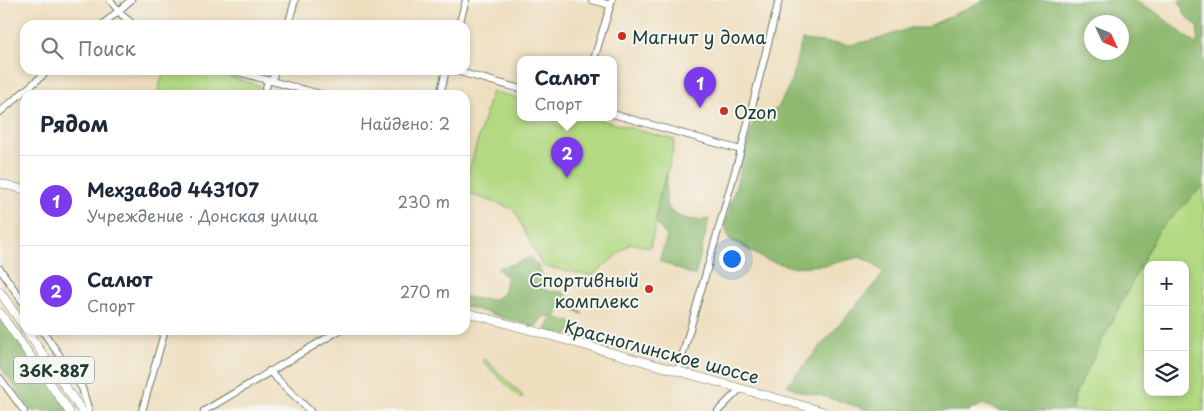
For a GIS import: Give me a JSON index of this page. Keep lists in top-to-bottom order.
{
  "streets": {
    "main road": ["Красноглинское шоссе", "36К-887"]
  },
  "places": ["Магнит у дома", "Ozon", "Спортивный комплекс"],
  "north": "bottom right",
  "page": {
    "search": "Поиск",
    "popup": ["Салют", "Спорт"],
    "pins": ["1", "2"],
    "heading": ["Рядом", "Найдено: 2"],
    "list": [
      {
        "mark": "1",
        "name": "Мехзавод 443107",
        "note": "Учреждение · Донская улица",
        "value": "230 m"
      },
      {
        "mark": "2",
        "name": "Салют",
        "note": "Спорт",
        "value": "270 m"
      }
    ],
    "map_buttons": ["+", "−"]
  }
}
